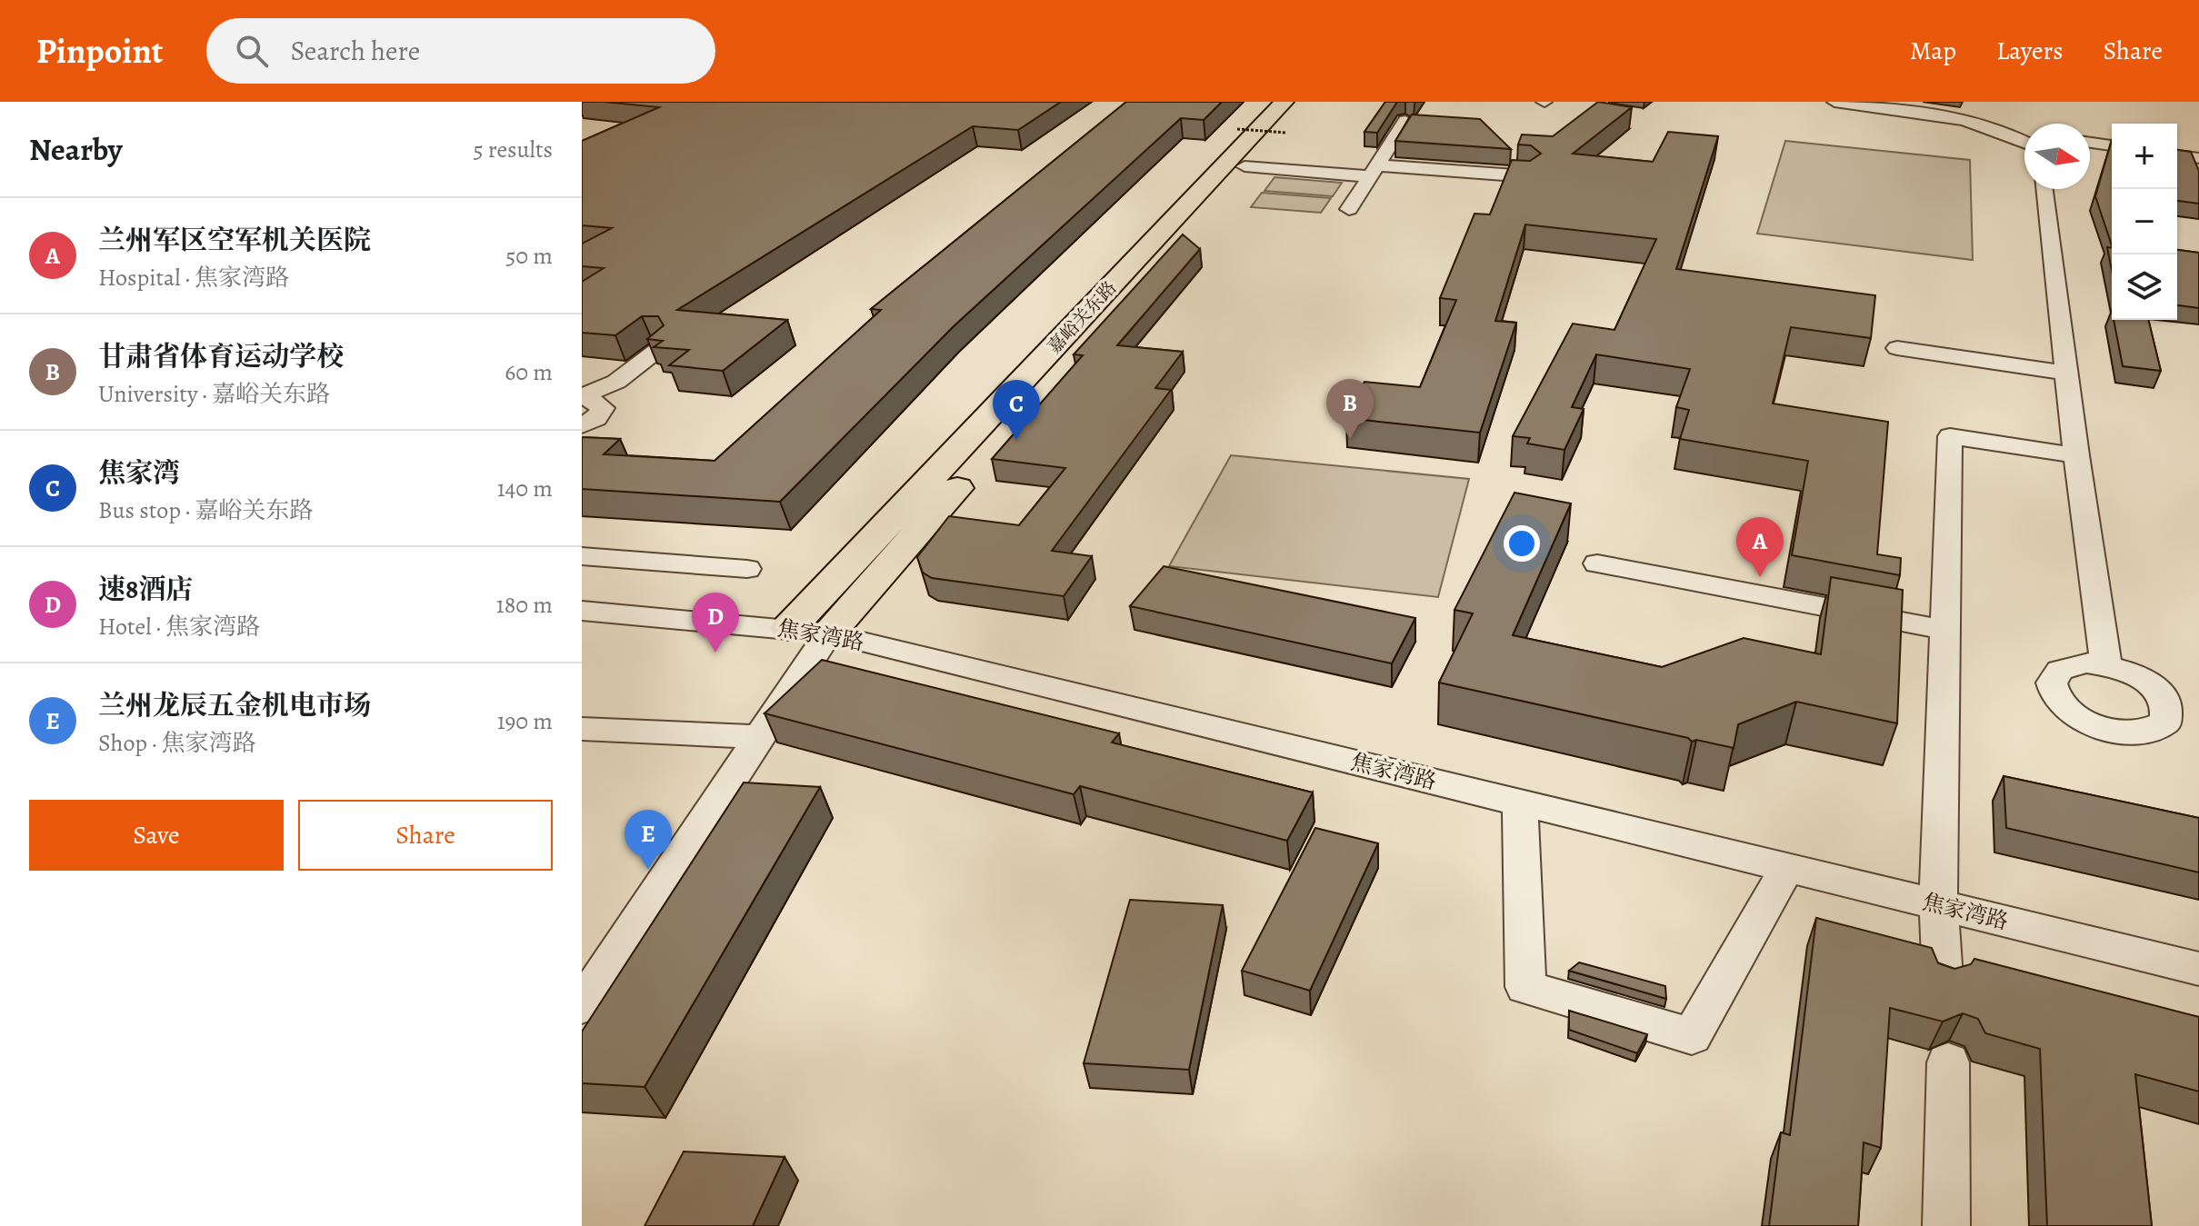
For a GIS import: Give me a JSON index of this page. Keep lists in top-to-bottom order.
{
  "streets": {
    "main road": ["嘉峪关东路"],
    "street": ["焦家湾路"]
  },
  "crossings": [
    ["嘉峪关东路", "焦家湾路"]
  ],
  "north": "right",
  "page": {
    "header": "Pinpoint",
    "search": "Search here",
    "nav": ["Map", "Layers", "Share"],
    "heading": ["Nearby", "5 results"],
    "map_buttons": ["+", "−"],
    "list": [
      {
        "mark": "A",
        "name": "兰州军区空军机关医院",
        "note": "Hospital · 焦家湾路",
        "value": "50 m"
      },
      {
        "mark": "B",
        "name": "甘肃省体育运动学校",
        "note": "University · 嘉峪关东路",
        "value": "60 m"
      },
      {
        "mark": "C",
        "name": "焦家湾",
        "note": "Bus stop · 嘉峪关东路",
        "value": "140 m"
      },
      {
        "mark": "D",
        "name": "速8酒店",
        "note": "Hotel · 焦家湾路",
        "value": "180 m"
      },
      {
        "mark": "E",
        "name": "兰州龙辰五金机电市场",
        "note": "Shop · 焦家湾路",
        "value": "190 m"
      }
    ],
    "pins": [
      "B",
      "C",
      "A",
      "D",
      "E"
    ],
    "buttons": ["Save", "Share"]
  }
}
